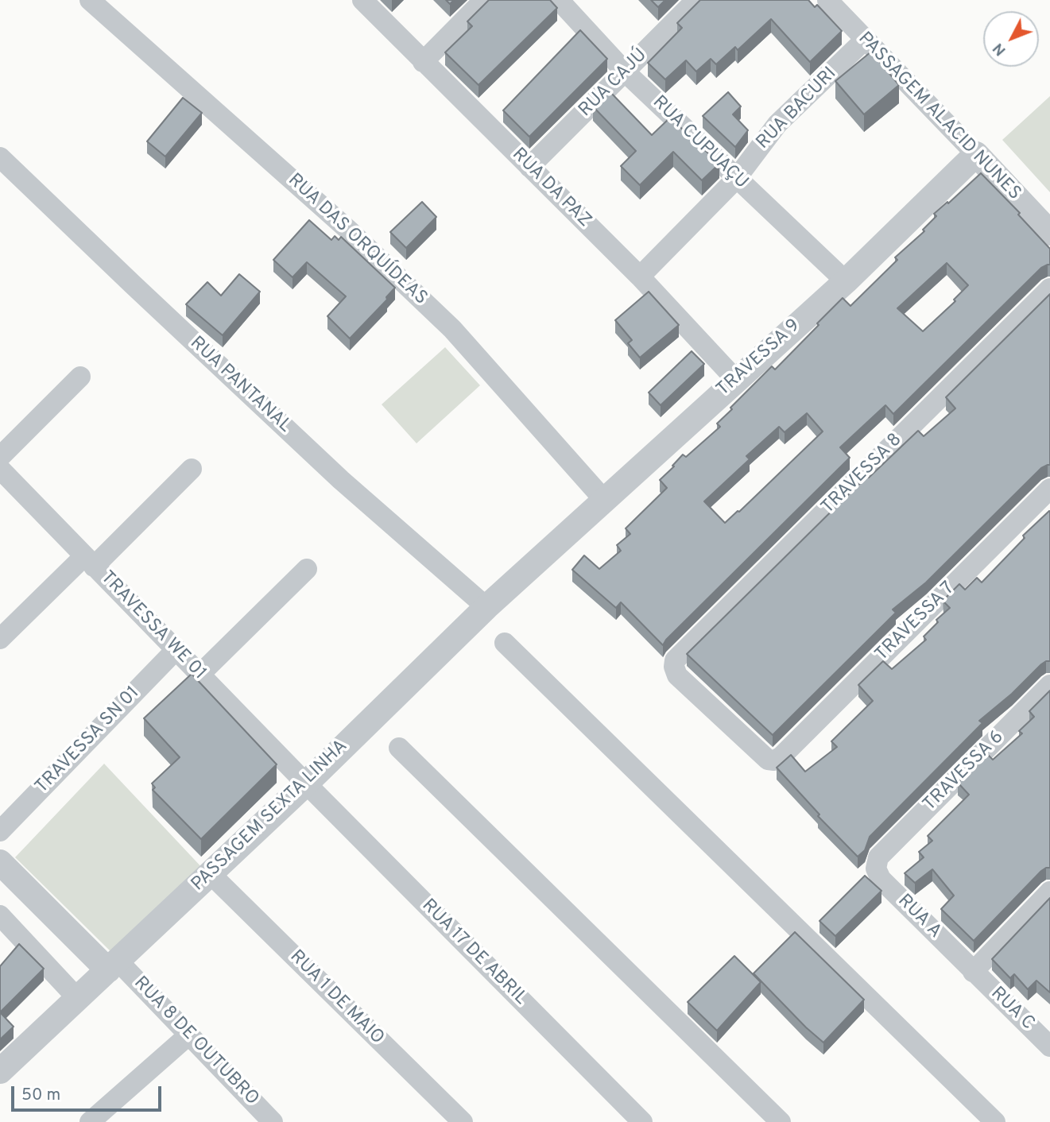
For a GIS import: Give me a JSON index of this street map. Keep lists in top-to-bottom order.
{
  "streets": {
    "street": [
      "RUA CAJÚ",
      "RUA BACURI",
      "PASSAGEM ALACID NUNES",
      "RUA CUPUAÇU",
      "RUA DA PAZ",
      "RUA DAS ORQUÍDEAS",
      "TRAVESSA 9",
      "RUA PANTANAL",
      "TRAVESSA 8",
      "TRAVESSA 7",
      "TRAVESSA WE 01",
      "TRAVESSA SN 01",
      "TRAVESSA 6",
      "PASSAGEM SEXTA LINHA",
      "RUA A",
      "RUA 17 DE ABRIL",
      "RUA 1 DE MAIO",
      "RUA C",
      "RUA 8 DE OUTUBRO"
    ]
  },
  "crossings": [
    ["RUA CAJÚ", "RUA CUPUAÇU"],
    ["RUA CAJÚ", "RUA DA PAZ"],
    ["RUA BACURI", "PASSAGEM ALACID NUNES"],
    ["RUA BACURI", "RUA CUPUAÇU"],
    ["RUA BACURI", "RUA DA PAZ"],
    ["PASSAGEM ALACID NUNES", "TRAVESSA 9"],
    ["RUA CUPUAÇU", "TRAVESSA 9"],
    ["RUA DA PAZ", "TRAVESSA 9"],
    ["RUA DAS ORQUÍDEAS", "TRAVESSA 9"],
    ["TRAVESSA 9", "PASSAGEM SEXTA LINHA"],
    ["RUA PANTANAL", "PASSAGEM SEXTA LINHA"],
    ["TRAVESSA 8", "TRAVESSA 7"],
    ["TRAVESSA WE 01", "TRAVESSA SN 01"],
    ["TRAVESSA WE 01", "PASSAGEM SEXTA LINHA"],
    ["TRAVESSA WE 01", "RUA 17 DE ABRIL"],
    ["TRAVESSA 6", "RUA A"],
    ["PASSAGEM SEXTA LINHA", "RUA 17 DE ABRIL"],
    ["PASSAGEM SEXTA LINHA", "RUA 1 DE MAIO"],
    ["PASSAGEM SEXTA LINHA", "RUA 8 DE OUTUBRO"],
    ["RUA A", "RUA C"]
  ],
  "scale_bar": "50 m",
  "north": "bottom left"
}
